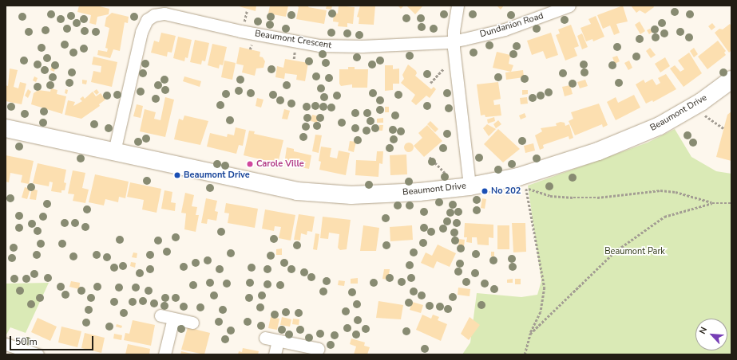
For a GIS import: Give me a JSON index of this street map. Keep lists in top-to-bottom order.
{
  "streets": {
    "street": ["Dundanion Road", "Beaumont Crescent", "Beaumont Drive"]
  },
  "crossings": [
    ["Dundanion Road", "Beaumont Crescent"],
    ["Beaumont Crescent", "Beaumont Drive"]
  ],
  "parks": ["Beaumont Park"],
  "places": ["Carole Ville", "Beaumont Drive", "No 202"],
  "scale_bar": "50 m",
  "north": "top left"
}
